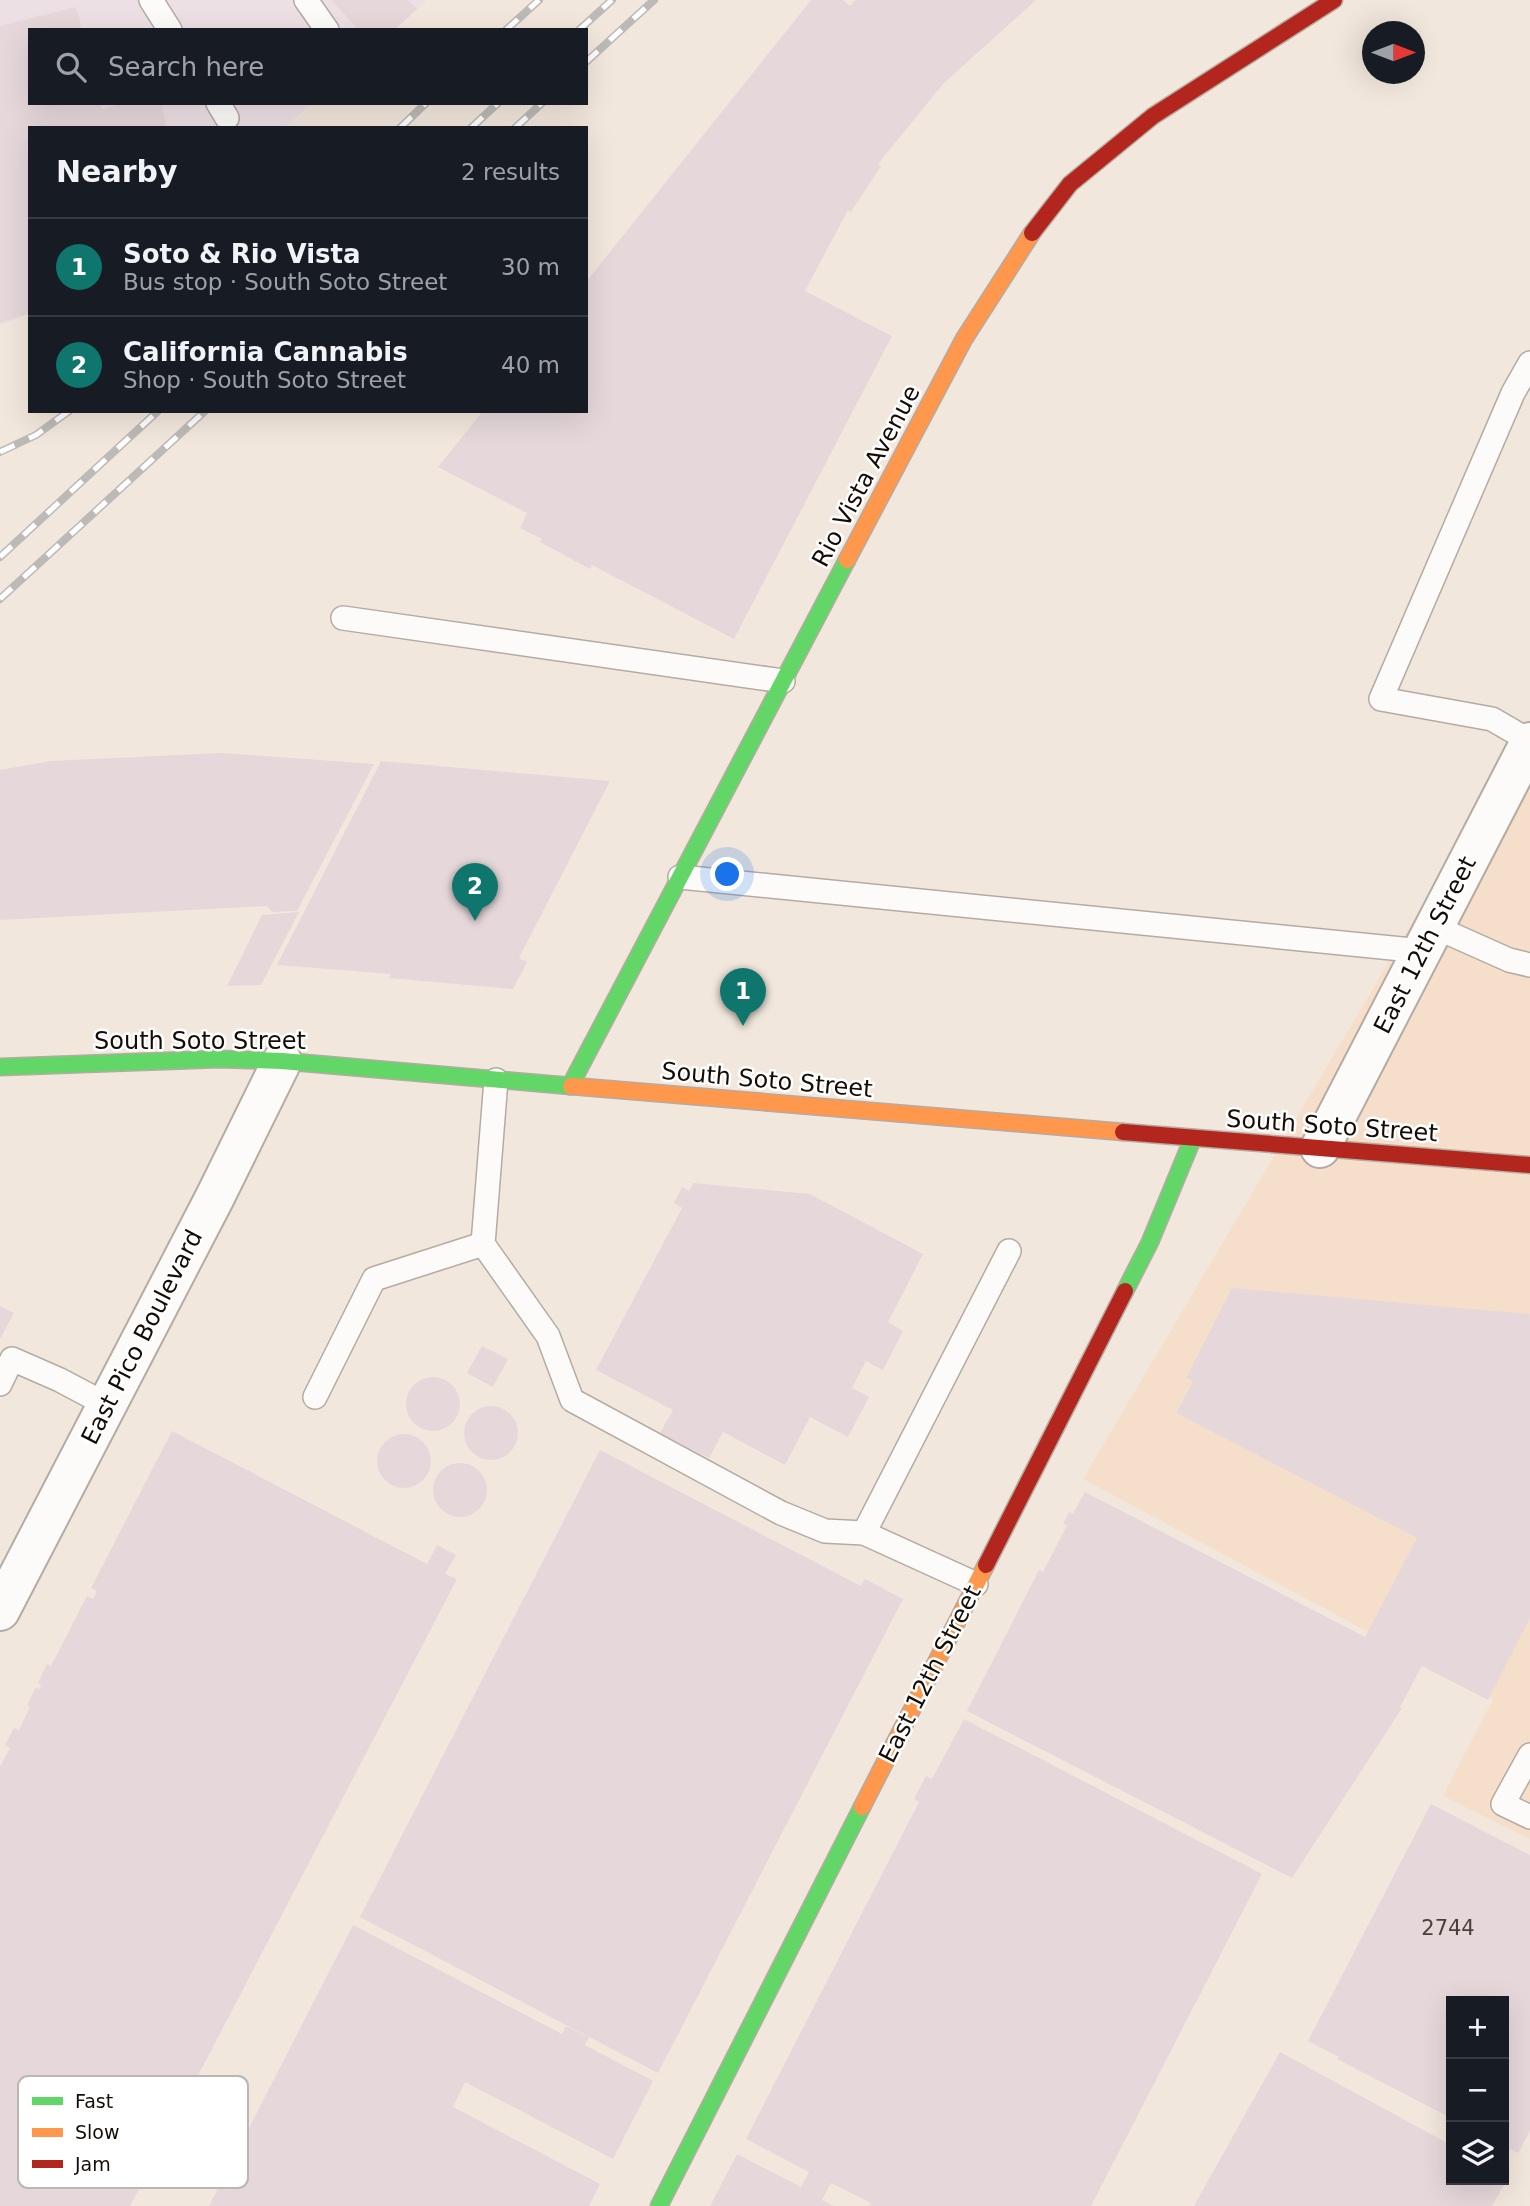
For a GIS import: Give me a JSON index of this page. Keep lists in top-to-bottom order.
{
  "streets": {
    "street": [
      "Rio Vista Avenue",
      "East 12th Street",
      "South Soto Street",
      "East Pico Boulevard"
    ]
  },
  "crossings": [
    ["Rio Vista Avenue", "South Soto Street"],
    ["East 12th Street", "South Soto Street"],
    ["South Soto Street", "East Pico Boulevard"]
  ],
  "house_numbers": ["2744"],
  "legend": ["Fast", "Slow", "Jam"],
  "north": "right",
  "page": {
    "search": "Search here",
    "heading": ["Nearby", "2 results"],
    "list": [
      {
        "mark": "1",
        "name": "Soto & Rio Vista",
        "note": "Bus stop · South Soto Street",
        "value": "30 m"
      },
      {
        "mark": "2",
        "name": "California Cannabis",
        "note": "Shop · South Soto Street",
        "value": "40 m"
      }
    ],
    "pins": ["2", "1"],
    "map_buttons": ["+", "−"]
  }
}
